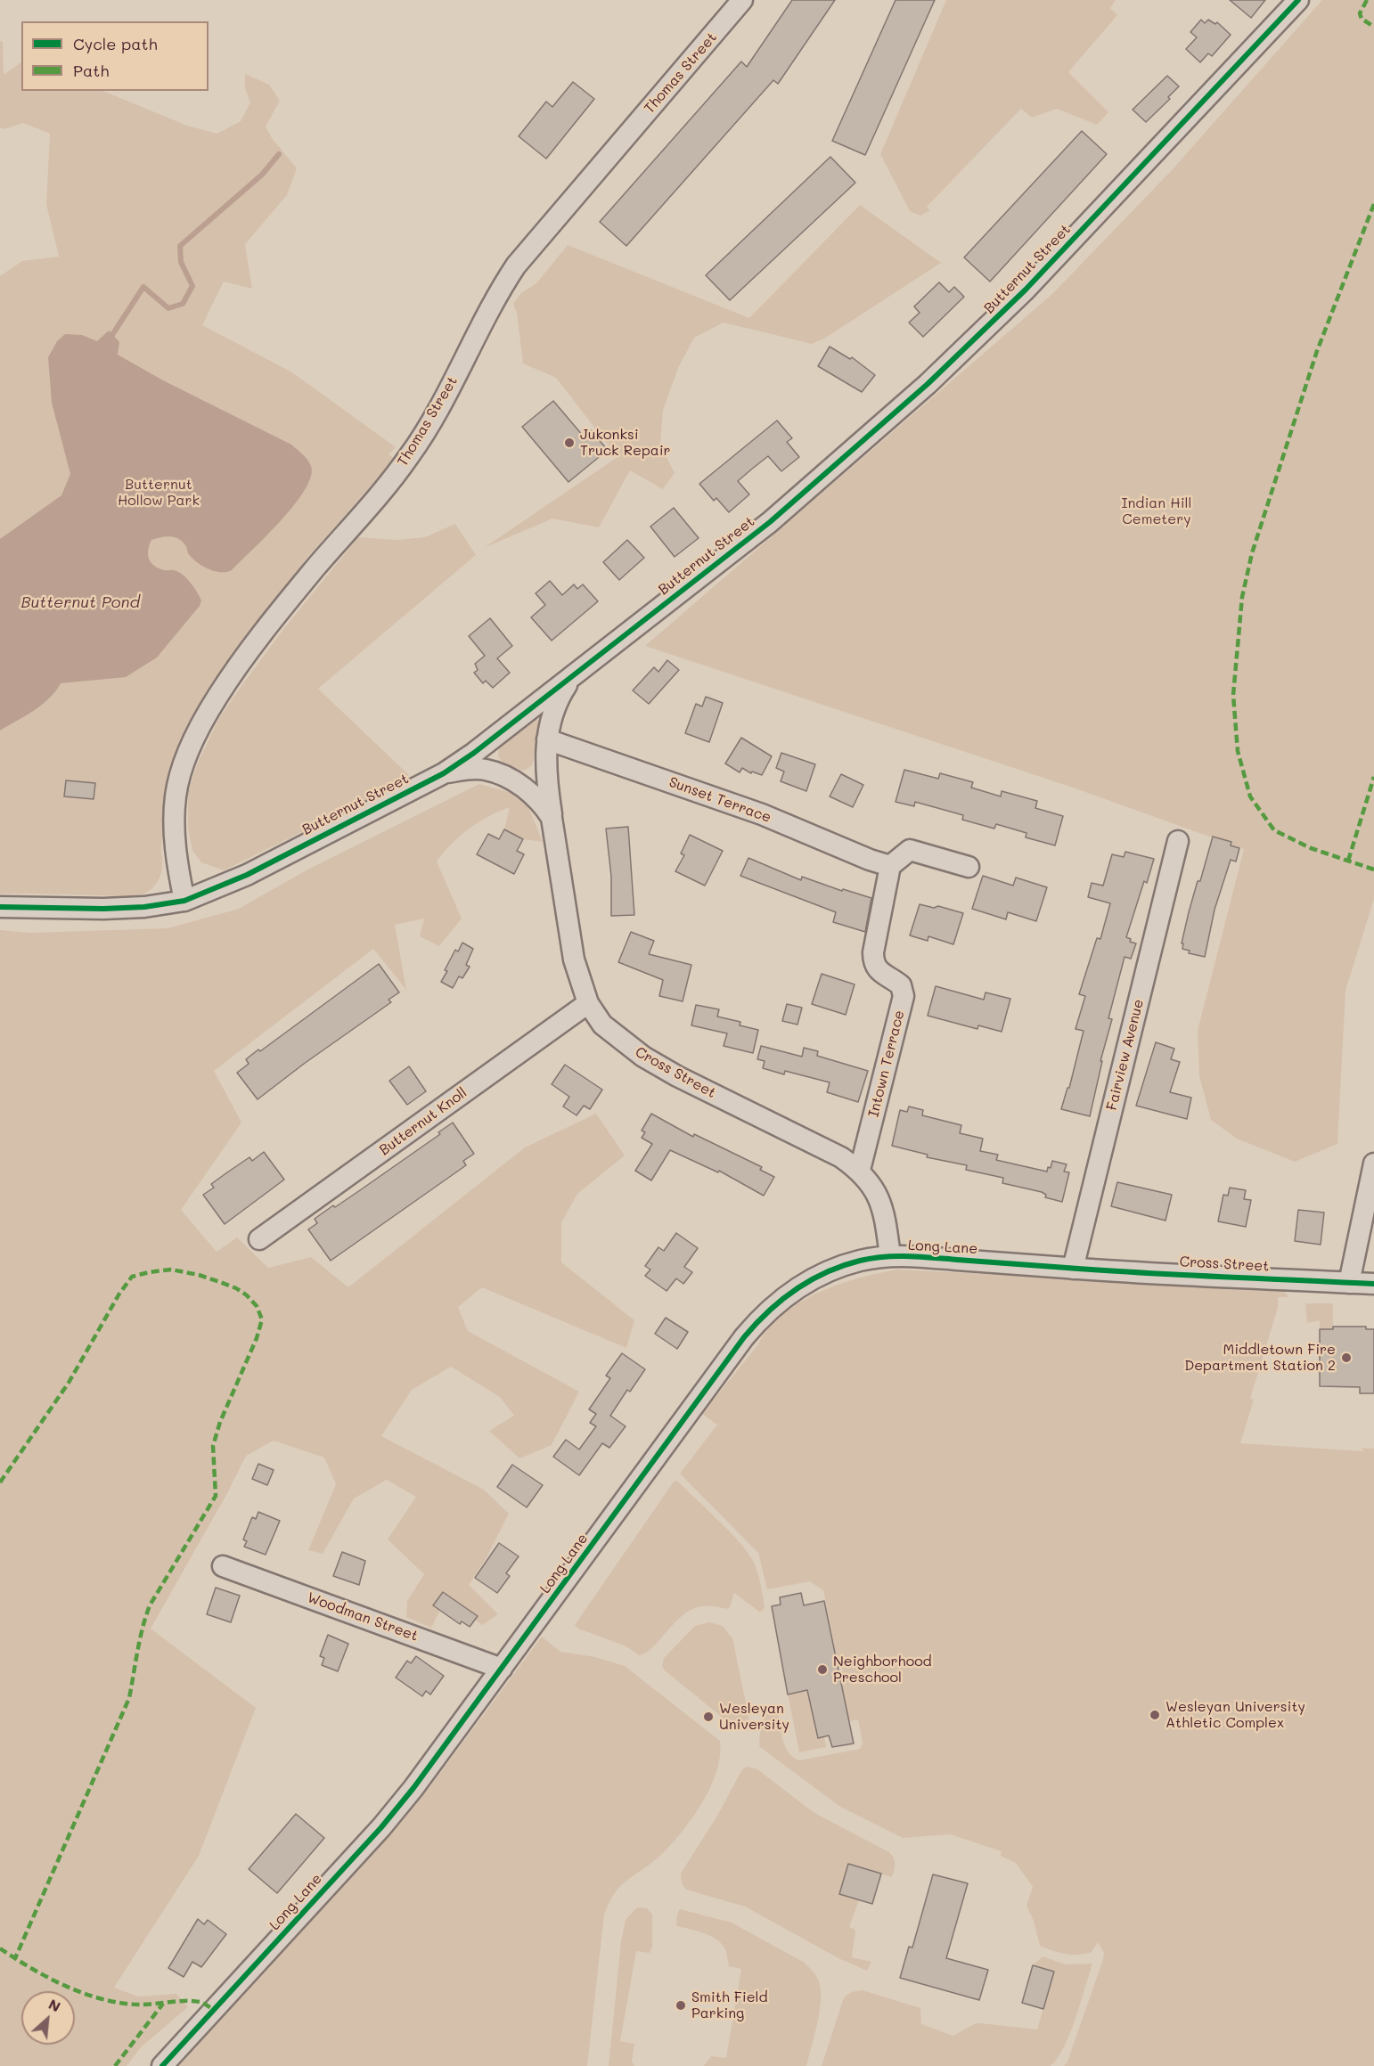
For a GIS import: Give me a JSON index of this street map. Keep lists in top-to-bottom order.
{
  "streets": {
    "street": [
      "Thomas Street",
      "Butternut Street",
      "Sunset Terrace",
      "Fairview Avenue",
      "Intown Terrace",
      "Cross Street",
      "Butternut Knoll",
      "Long Lane",
      "Woodman Street"
    ]
  },
  "crossings": [
    ["Thomas Street", "Butternut Street"],
    ["Butternut Street", "Cross Street"],
    ["Sunset Terrace", "Intown Terrace"],
    ["Sunset Terrace", "Cross Street"],
    ["Fairview Avenue", "Cross Street"],
    ["Fairview Avenue", "Long Lane"],
    ["Intown Terrace", "Cross Street"],
    ["Cross Street", "Butternut Knoll"],
    ["Cross Street", "Long Lane"],
    ["Long Lane", "Woodman Street"]
  ],
  "water": ["Butternut Pond"],
  "parks": ["Butternut Hollow Park", "Indian Hill Cemetery"],
  "places": [
    "Jukonksi Truck Repair",
    "Middletown Fire Department Station 2",
    "Neighborhood Preschool",
    "Wesleyan University Athletic Complex",
    "Wesleyan University",
    "Smith Field Parking"
  ],
  "legend": ["Cycle path", "Path"],
  "north": "top right"
}
